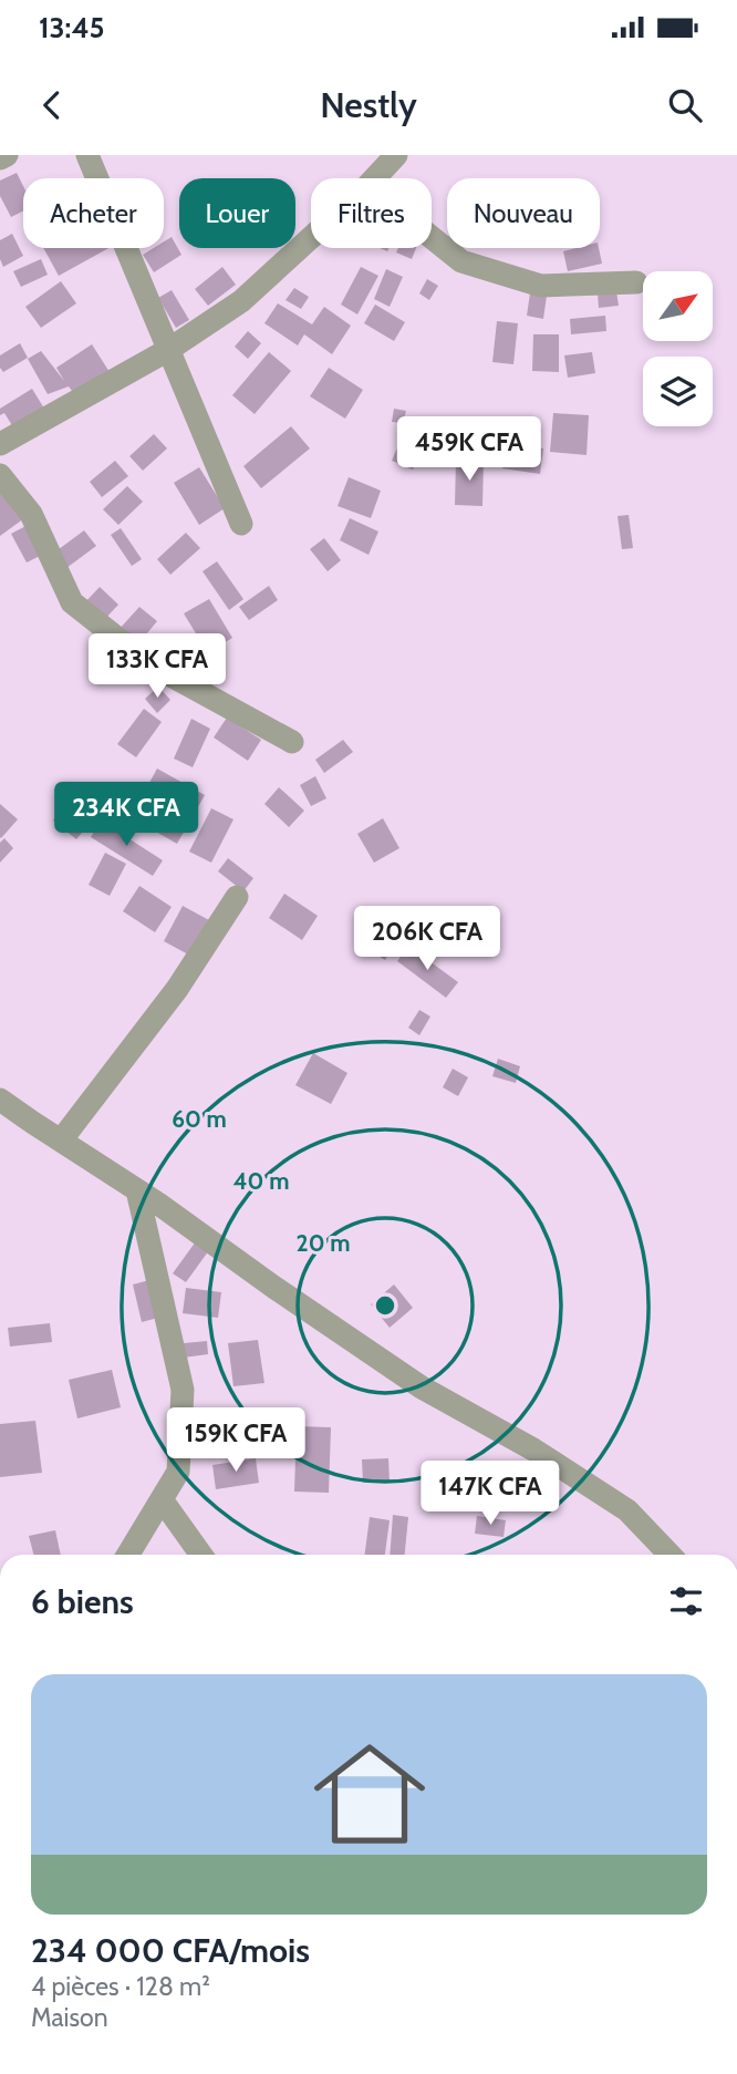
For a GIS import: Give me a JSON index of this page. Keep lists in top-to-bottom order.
{
  "north": "top right",
  "page": {
    "status": "13:45",
    "header": "Nestly",
    "chip": [
      "Acheter",
      "Louer",
      "Filtres",
      "Nouveau"
    ],
    "price": [
      "459K CFA",
      "133K CFA",
      "234K CFA",
      "206K CFA",
      "159K CFA",
      "147K CFA"
    ],
    "heading": "6 biens",
    "list": [
      {
        "name": "234 000 CFA/mois",
        "note": "4 pièces · 128 m² · Maison"
      }
    ]
  },
  "rings": ["60 m", "40 m", "20 m"]
}
